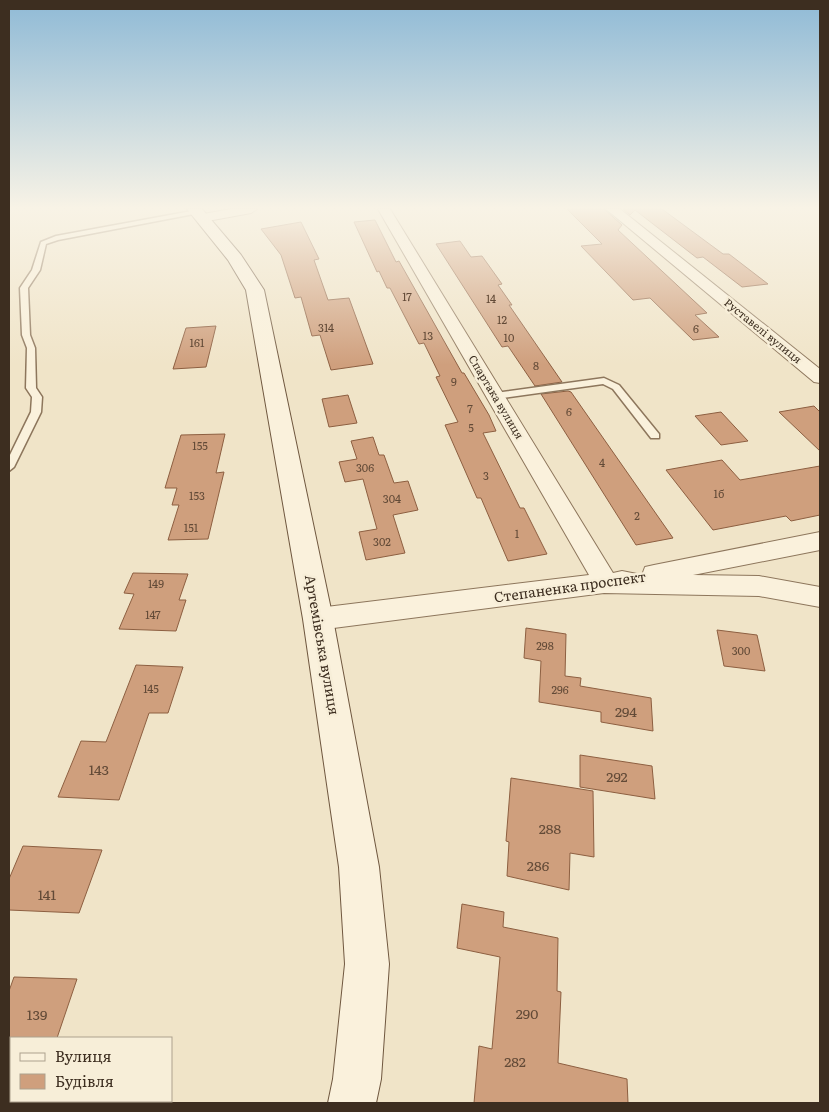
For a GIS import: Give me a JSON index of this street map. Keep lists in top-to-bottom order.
{
  "streets": {
    "main road": ["Артемівська вулиця"],
    "street": ["Руставелі вулиця", "Спартака вулиця", "Степаненка проспект"]
  },
  "crossings": [
    ["Спартака вулиця", "Степаненка проспект"],
    ["Степаненка проспект", "Артемівська вулиця"]
  ],
  "house_numbers": [
    "17",
    "14",
    "12",
    "314",
    "6",
    "13",
    "10",
    "161",
    "8",
    "9",
    "7",
    "6",
    "5",
    "155",
    "4",
    "306",
    "3",
    "1б",
    "153",
    "304",
    "2",
    "151",
    "1",
    "302",
    "149",
    "147",
    "298",
    "300",
    "145",
    "296",
    "294",
    "143",
    "292",
    "288",
    "286",
    "141",
    "290",
    "139",
    "282"
  ],
  "legend": ["Вулиця", "Будівля"]
}
